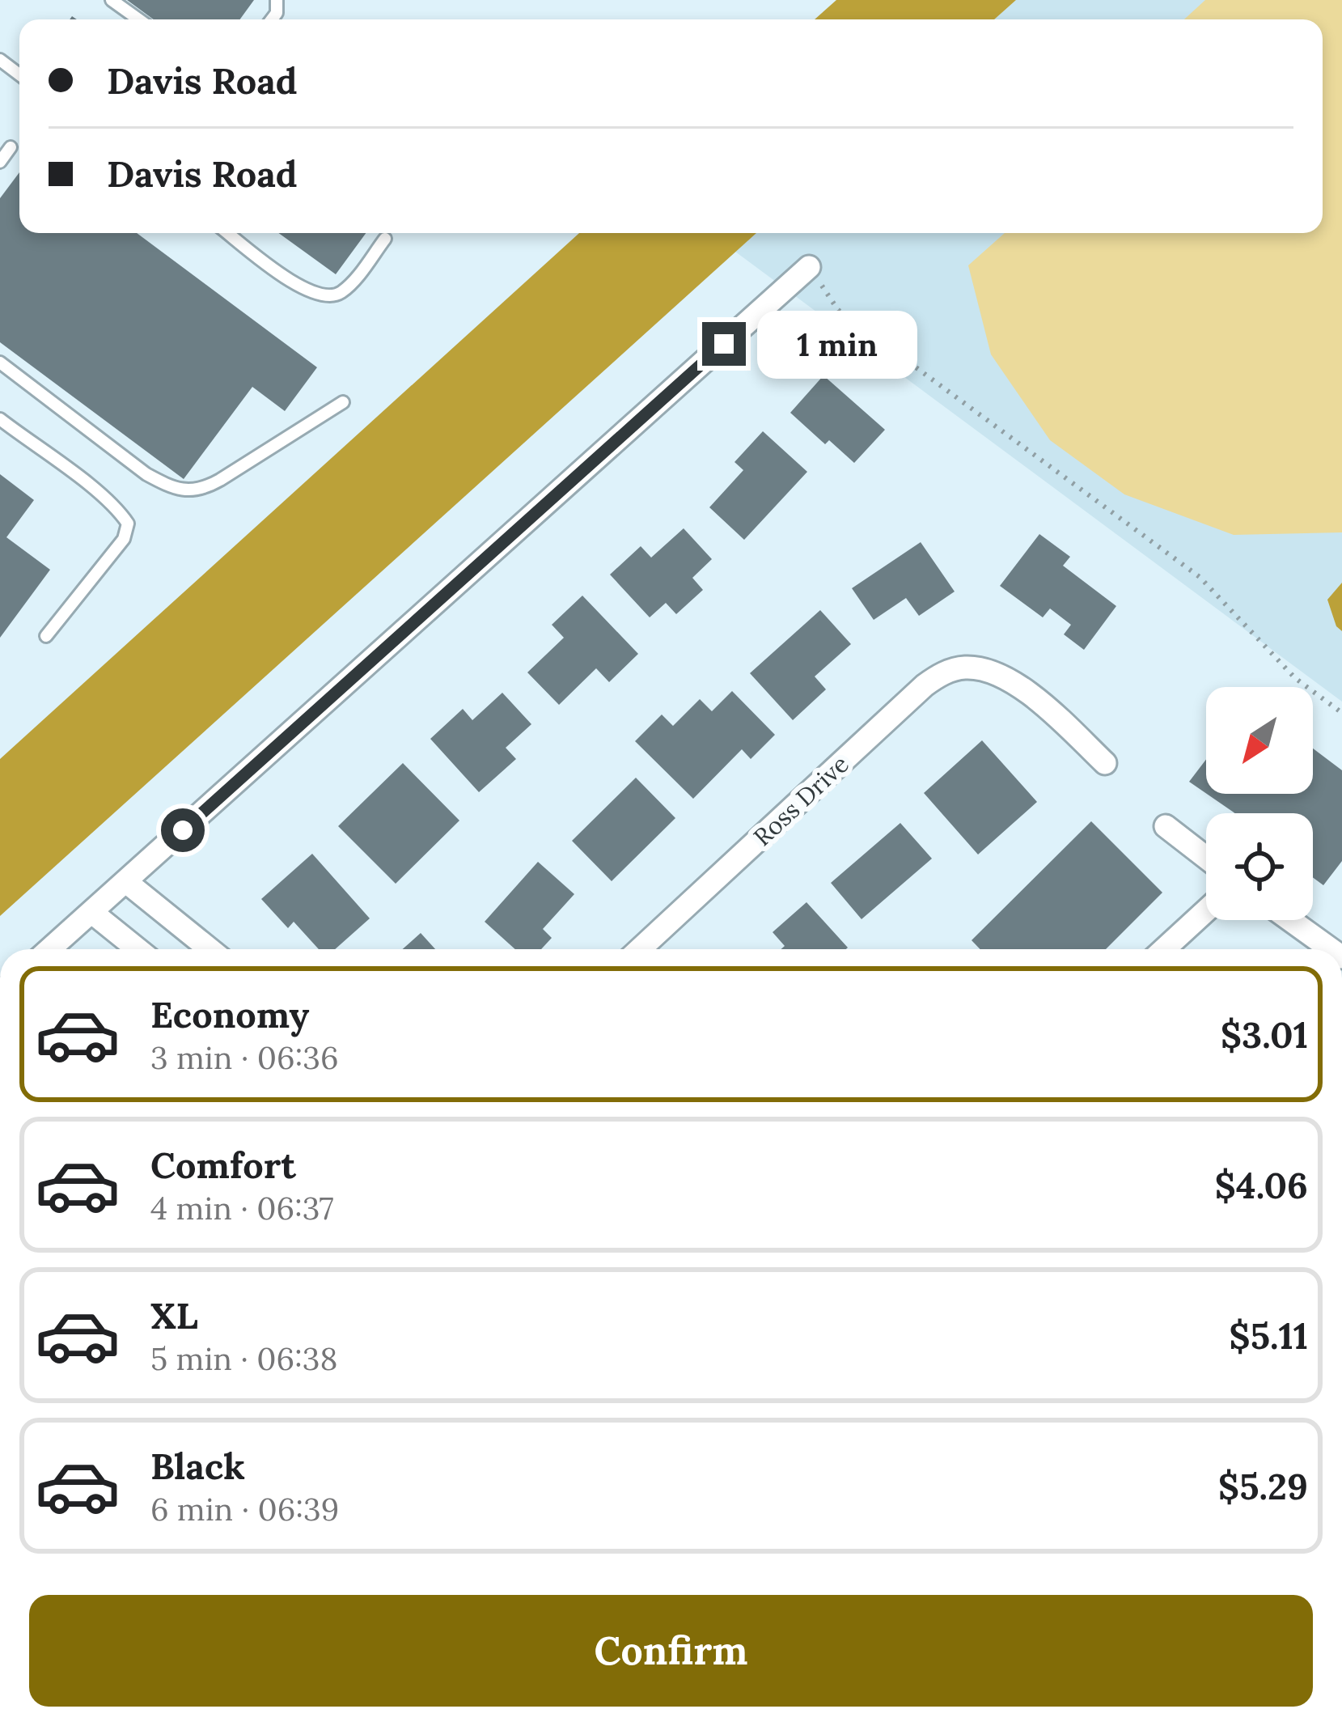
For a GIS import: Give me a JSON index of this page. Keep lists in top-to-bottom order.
{
  "streets": {
    "street": ["Ross Drive"]
  },
  "north": "bottom left",
  "page": {
    "banner": ["Davis Road", "Davis Road"],
    "bubble": "1 min",
    "list": [
      {
        "name": "Economy",
        "note": "3 min · 06:36",
        "value": "$3.01"
      },
      {
        "name": "Comfort",
        "note": "4 min · 06:37",
        "value": "$4.06"
      },
      {
        "name": "XL",
        "note": "5 min · 06:38",
        "value": "$5.11"
      },
      {
        "name": "Black",
        "note": "6 min · 06:39",
        "value": "$5.29"
      }
    ],
    "buttons": "Confirm"
  }
}
